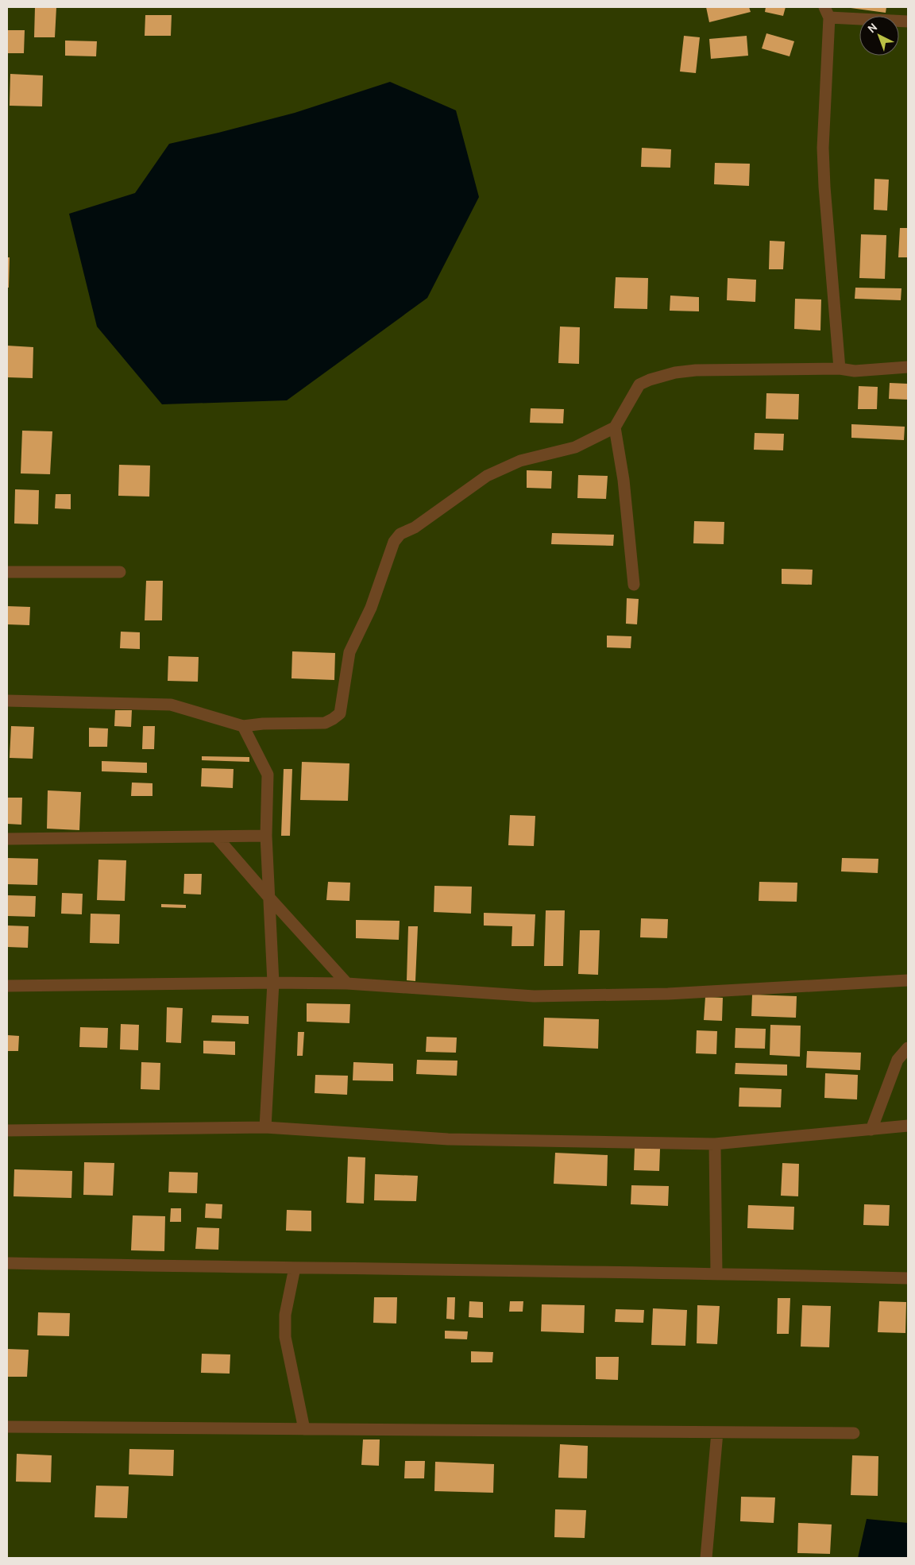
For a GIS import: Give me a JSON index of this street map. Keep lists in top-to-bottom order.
{
  "north": "top left"
}
